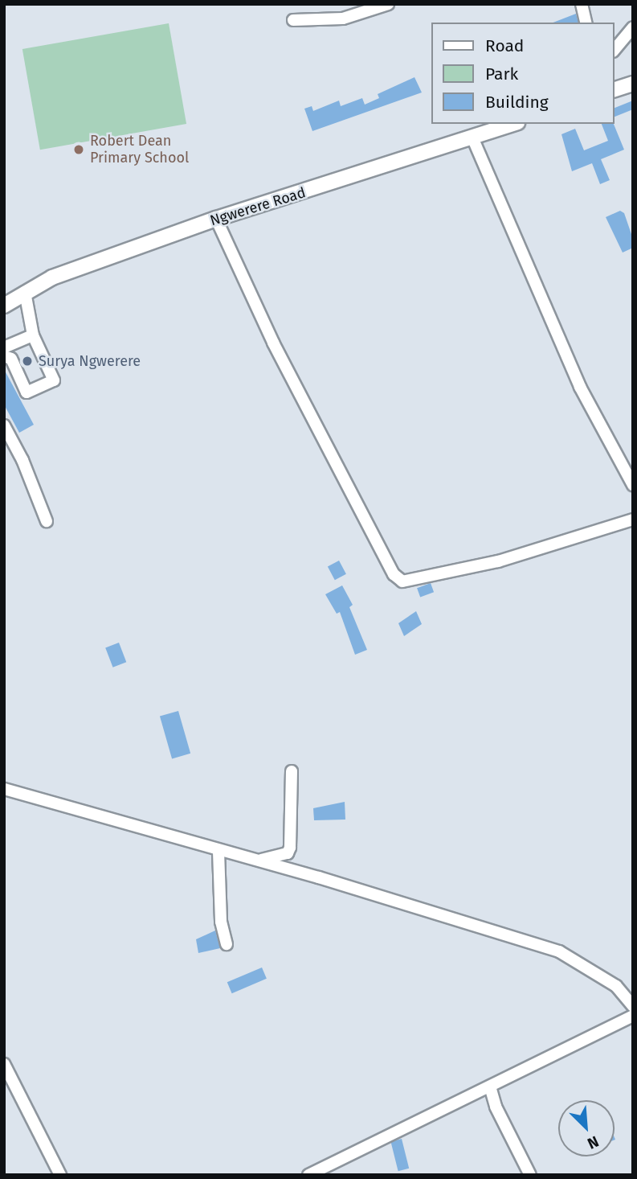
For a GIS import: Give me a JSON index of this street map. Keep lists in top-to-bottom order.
{
  "streets": {
    "main road": ["Ngwerere Road"]
  },
  "places": ["Robert Dean Primary School", "Surya Ngwerere"],
  "legend": ["Road", "Park", "Building"],
  "north": "bottom right"
}
